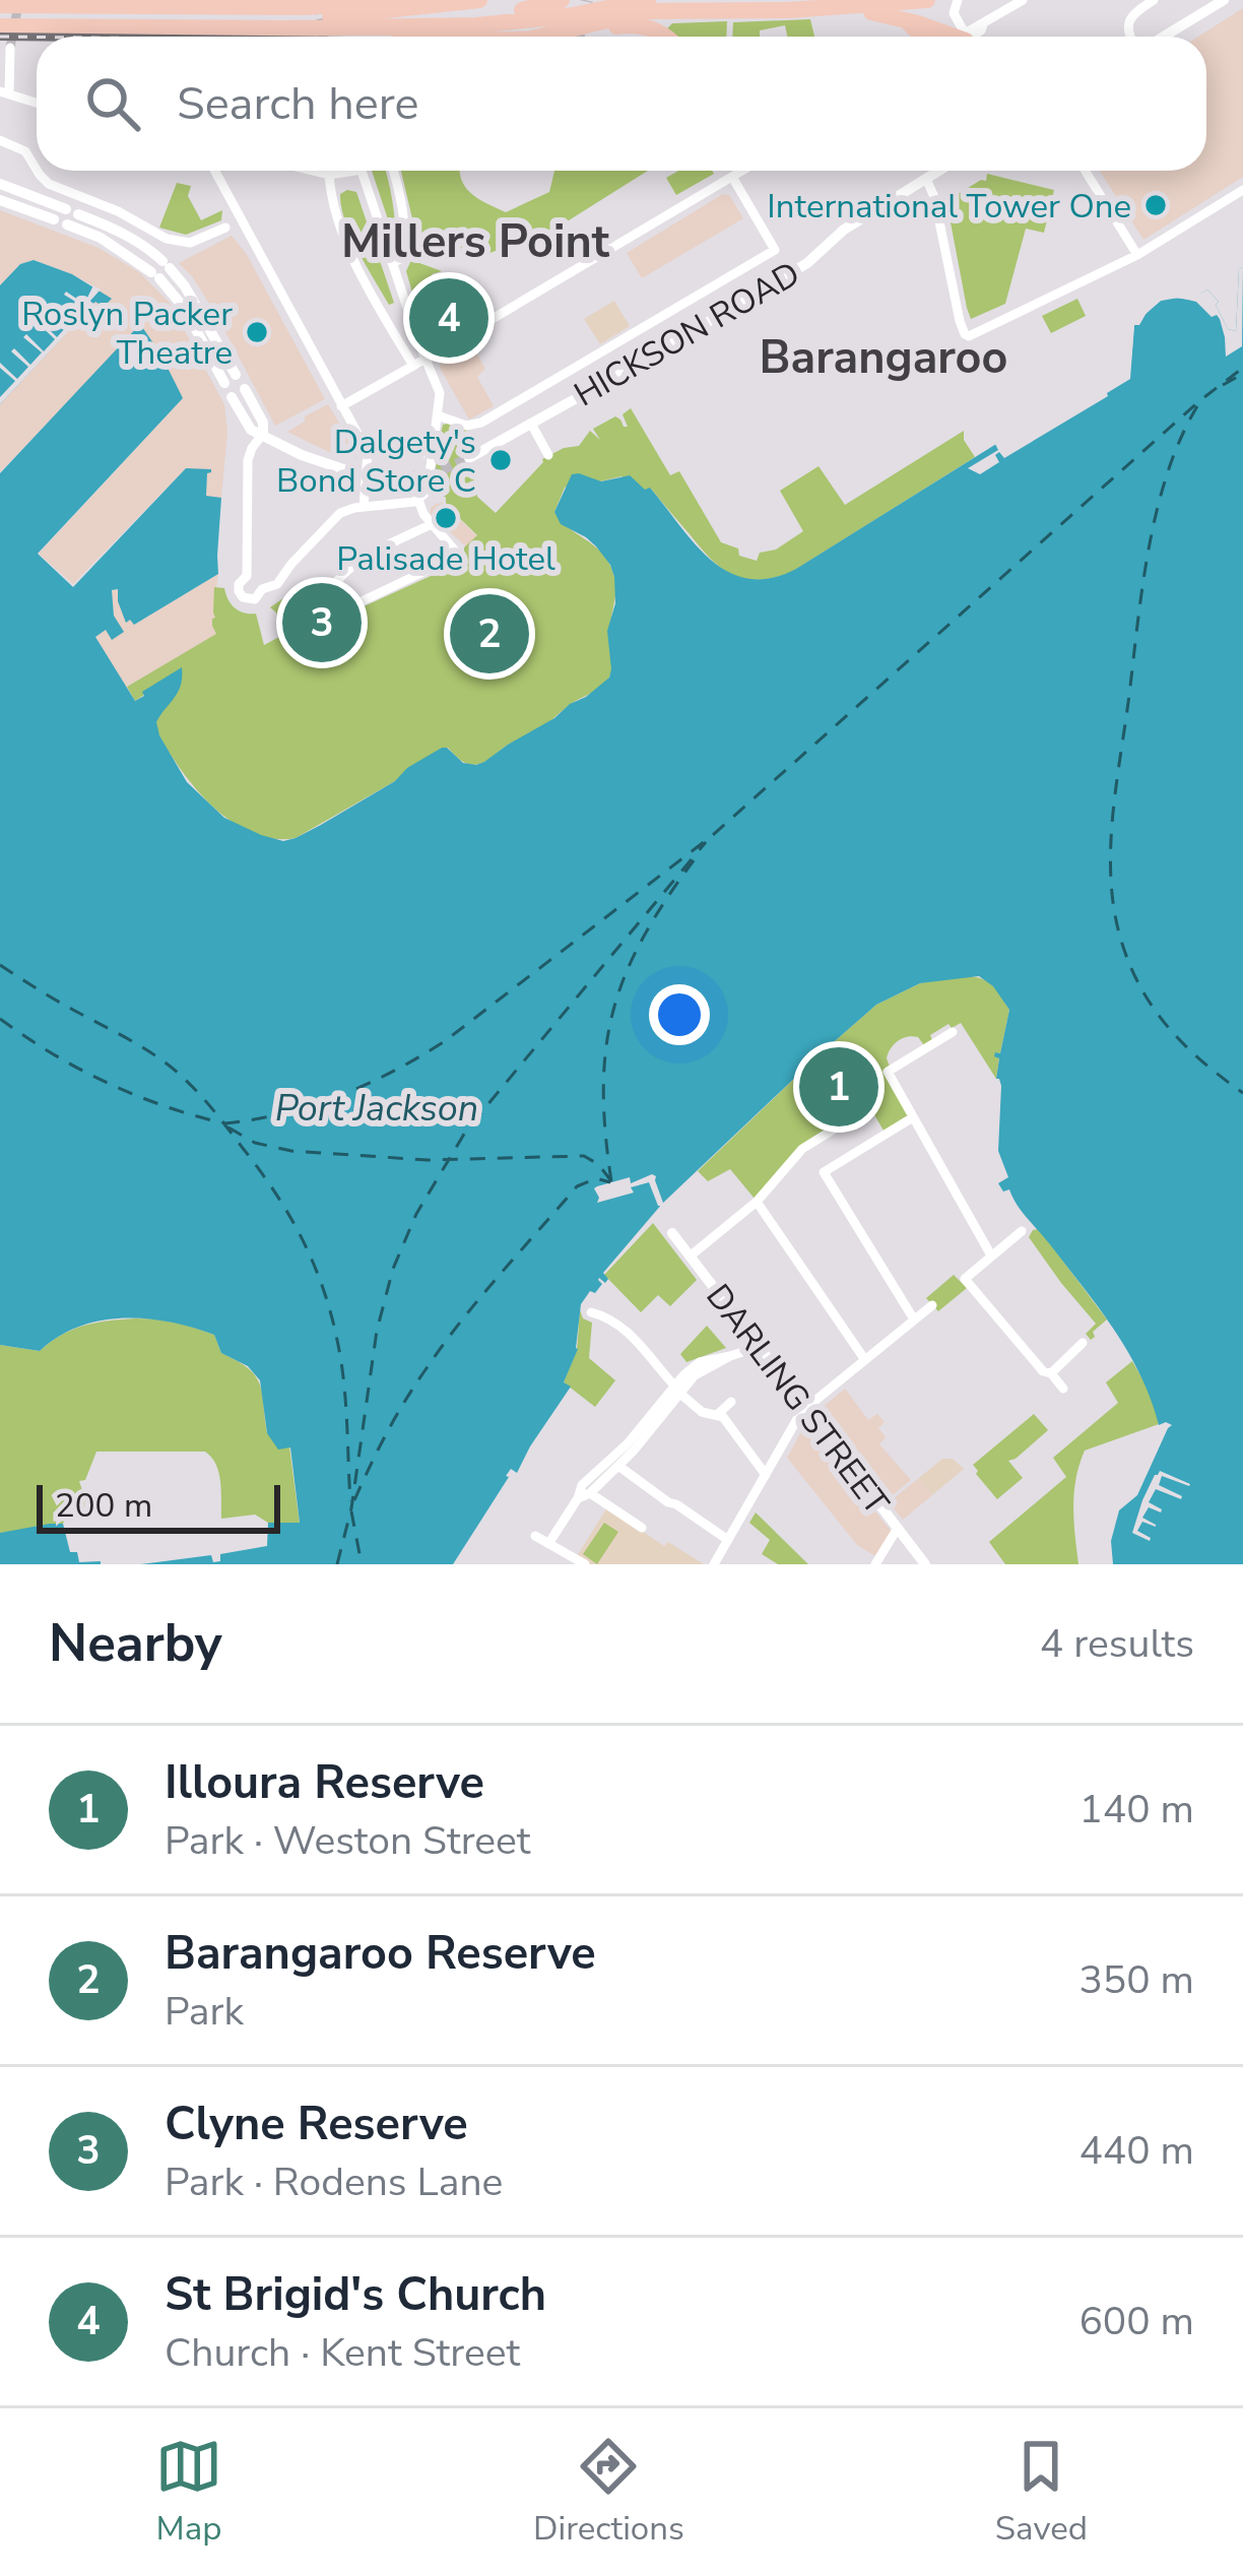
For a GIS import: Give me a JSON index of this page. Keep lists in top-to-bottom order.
{
  "streets": {
    "street": ["HICKSON ROAD", "DARLING STREET"]
  },
  "districts": ["Millers Point", "Barangaroo"],
  "water": ["Port Jackson"],
  "places": [
    "International Tower One",
    "Roslyn Packer Theatre",
    "Dalgety's Bond Store C",
    "Palisade Hotel"
  ],
  "scale_bar": "200 m",
  "page": {
    "search": "Search here",
    "pins": [
      "4",
      "3",
      "2",
      "1"
    ],
    "scale": "200 m",
    "heading": ["Nearby", "4 results"],
    "list": [
      {
        "mark": "1",
        "name": "Illoura Reserve",
        "note": "Park · Weston Street",
        "value": "140 m"
      },
      {
        "mark": "2",
        "name": "Barangaroo Reserve",
        "note": "Park",
        "value": "350 m"
      },
      {
        "mark": "3",
        "name": "Clyne Reserve",
        "note": "Park · Rodens Lane",
        "value": "440 m"
      },
      {
        "mark": "4",
        "name": "St Brigid's Church",
        "note": "Church · Kent Street",
        "value": "600 m"
      }
    ],
    "nav": ["Map", "Directions", "Saved"]
  }
}
